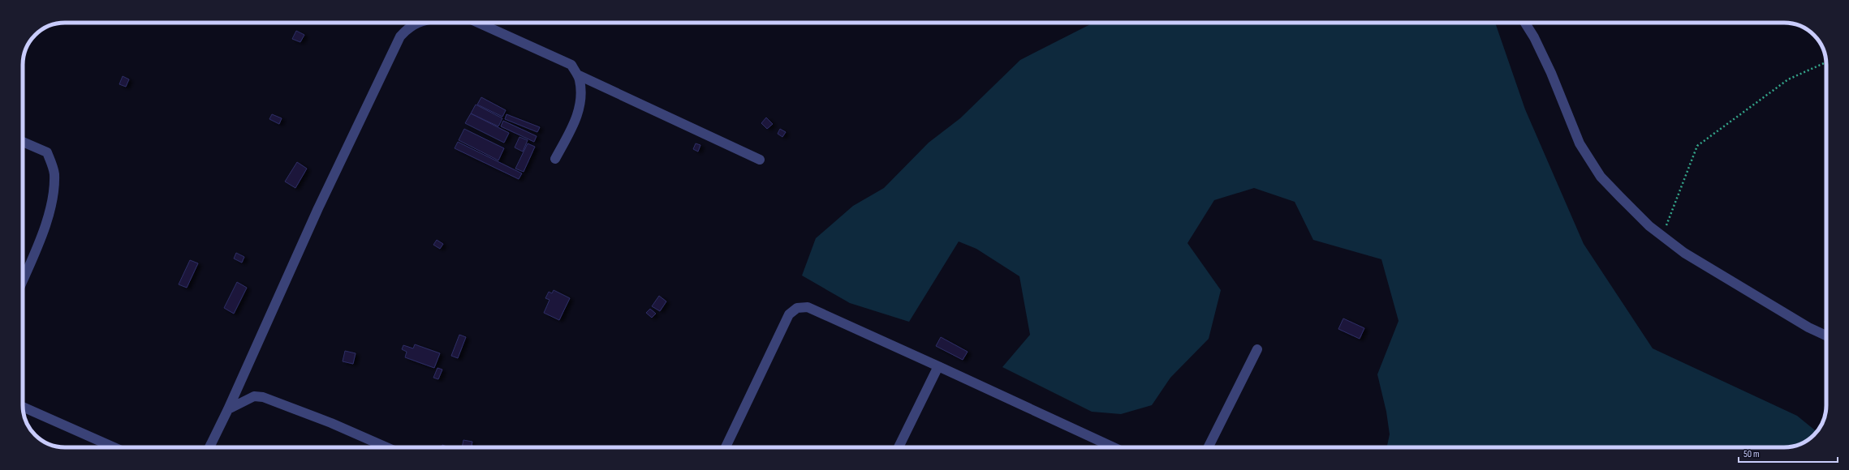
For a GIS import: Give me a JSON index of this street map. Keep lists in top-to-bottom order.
{
  "scale_bar": "50 m"
}
